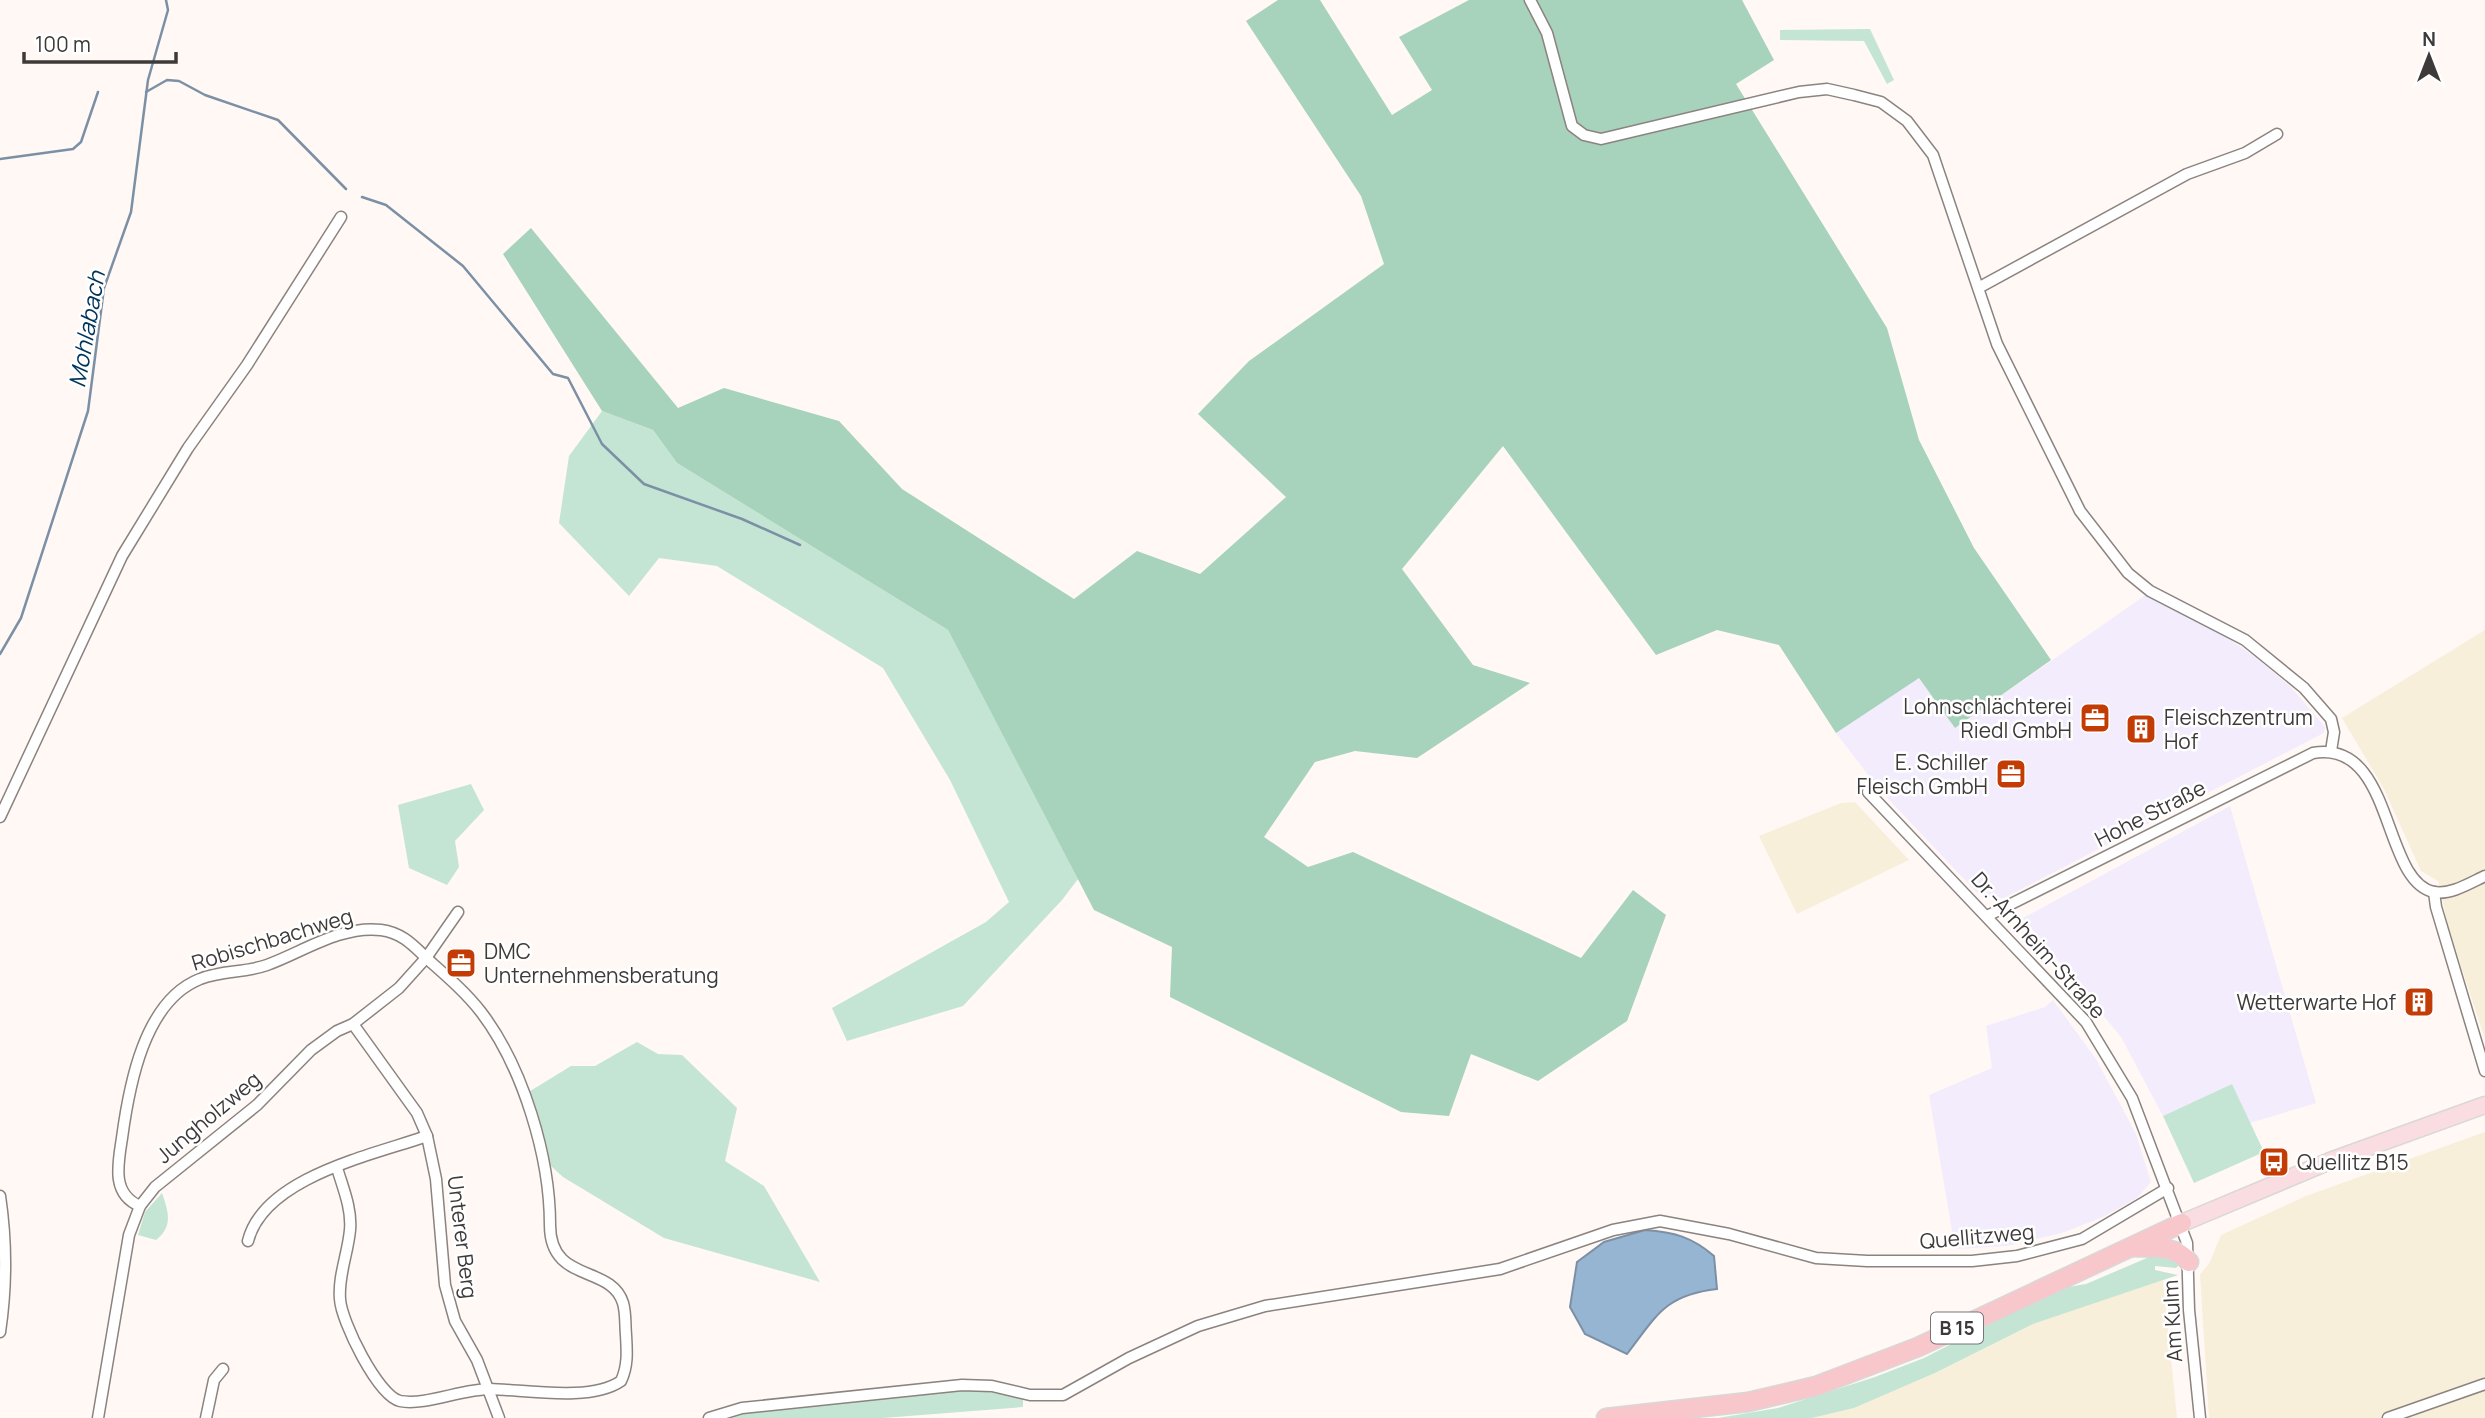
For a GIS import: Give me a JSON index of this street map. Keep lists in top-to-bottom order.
{
  "streets": {
    "highway": ["B 15"],
    "street": [
      "Hohe Straße",
      "Robischbachweg",
      "Dr.-Arnheim-Straße",
      "Jungholzweg",
      "Quellitzweg",
      "Unterer Berg",
      "Am Kulm"
    ]
  },
  "crossings": [
    ["Hohe Straße", "Dr.-Arnheim-Straße"],
    ["Robischbachweg", "Jungholzweg"],
    ["Robischbachweg", "Unterer Berg"],
    ["Dr.-Arnheim-Straße", "Quellitzweg"],
    ["Dr.-Arnheim-Straße", "Am Kulm"],
    ["Dr.-Arnheim-Straße", "B 15"],
    ["Jungholzweg", "Unterer Berg"],
    ["Am Kulm", "B 15"]
  ],
  "water": ["Mohlabach"],
  "places": {
    "office": ["Lohnschlächterei Riedl GmbH", "E. Schiller Fleisch GmbH", "DMC Unternehmensberatung"],
    "building": ["Fleischzentrum Hof", "Wetterwarte Hof"],
    "bus stop": ["Quellitz B15"]
  },
  "scale_bar": "100 m",
  "north": "top"
}
